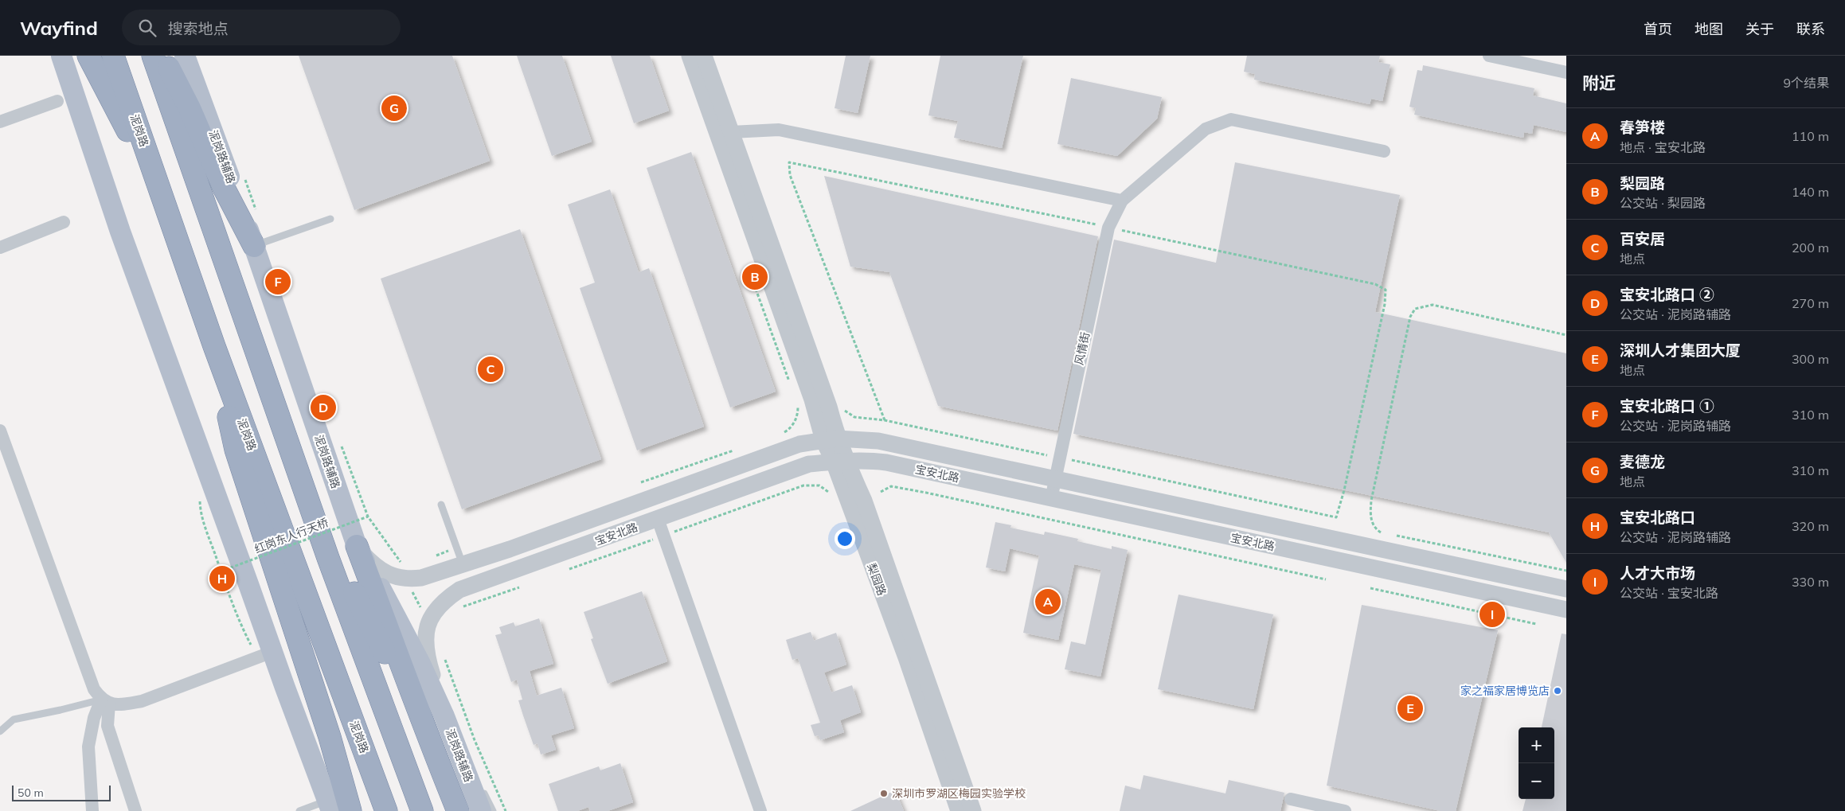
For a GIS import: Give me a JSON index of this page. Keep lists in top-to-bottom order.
{
  "streets": {
    "highway": ["泥岗路"],
    "main road": ["泥岗路辅路"],
    "street": ["风情街", "宝安北路", "梨园路"],
    "path": ["红岗东人行天桥"]
  },
  "crossings": [
    ["泥岗路辅路", "宝安北路"],
    ["风情街", "宝安北路"],
    ["宝安北路", "梨园路"]
  ],
  "places": ["家之福家居博览店", "深圳市罗湖区梅园实验学校"],
  "scale_bar": "50 m",
  "page": {
    "header": "Wayfind",
    "search": "搜索地点",
    "nav": [
      "首页",
      "地图",
      "关于",
      "联系"
    ],
    "heading": ["附近", "9个结果"],
    "pins": [
      "G",
      "B",
      "F",
      "C",
      "D",
      "H",
      "A",
      "I",
      "E"
    ],
    "list": [
      {
        "mark": "A",
        "name": "春笋楼",
        "note": "地点 · 宝安北路",
        "value": "110 m"
      },
      {
        "mark": "B",
        "name": "梨园路",
        "note": "公交站 · 梨园路",
        "value": "140 m"
      },
      {
        "mark": "C",
        "name": "百安居",
        "note": "地点",
        "value": "200 m"
      },
      {
        "mark": "D",
        "name": "宝安北路口 ②",
        "note": "公交站 · 泥岗路辅路",
        "value": "270 m"
      },
      {
        "mark": "E",
        "name": "深圳人才集团大厦",
        "note": "地点",
        "value": "300 m"
      },
      {
        "mark": "F",
        "name": "宝安北路口 ①",
        "note": "公交站 · 泥岗路辅路",
        "value": "310 m"
      },
      {
        "mark": "G",
        "name": "麦德龙",
        "note": "地点",
        "value": "310 m"
      },
      {
        "mark": "H",
        "name": "宝安北路口",
        "note": "公交站 · 泥岗路辅路",
        "value": "320 m"
      },
      {
        "mark": "I",
        "name": "人才大市场",
        "note": "公交站 · 宝安北路",
        "value": "330 m"
      }
    ],
    "map_buttons": ["+", "−"],
    "scale": "50 m"
  }
}
